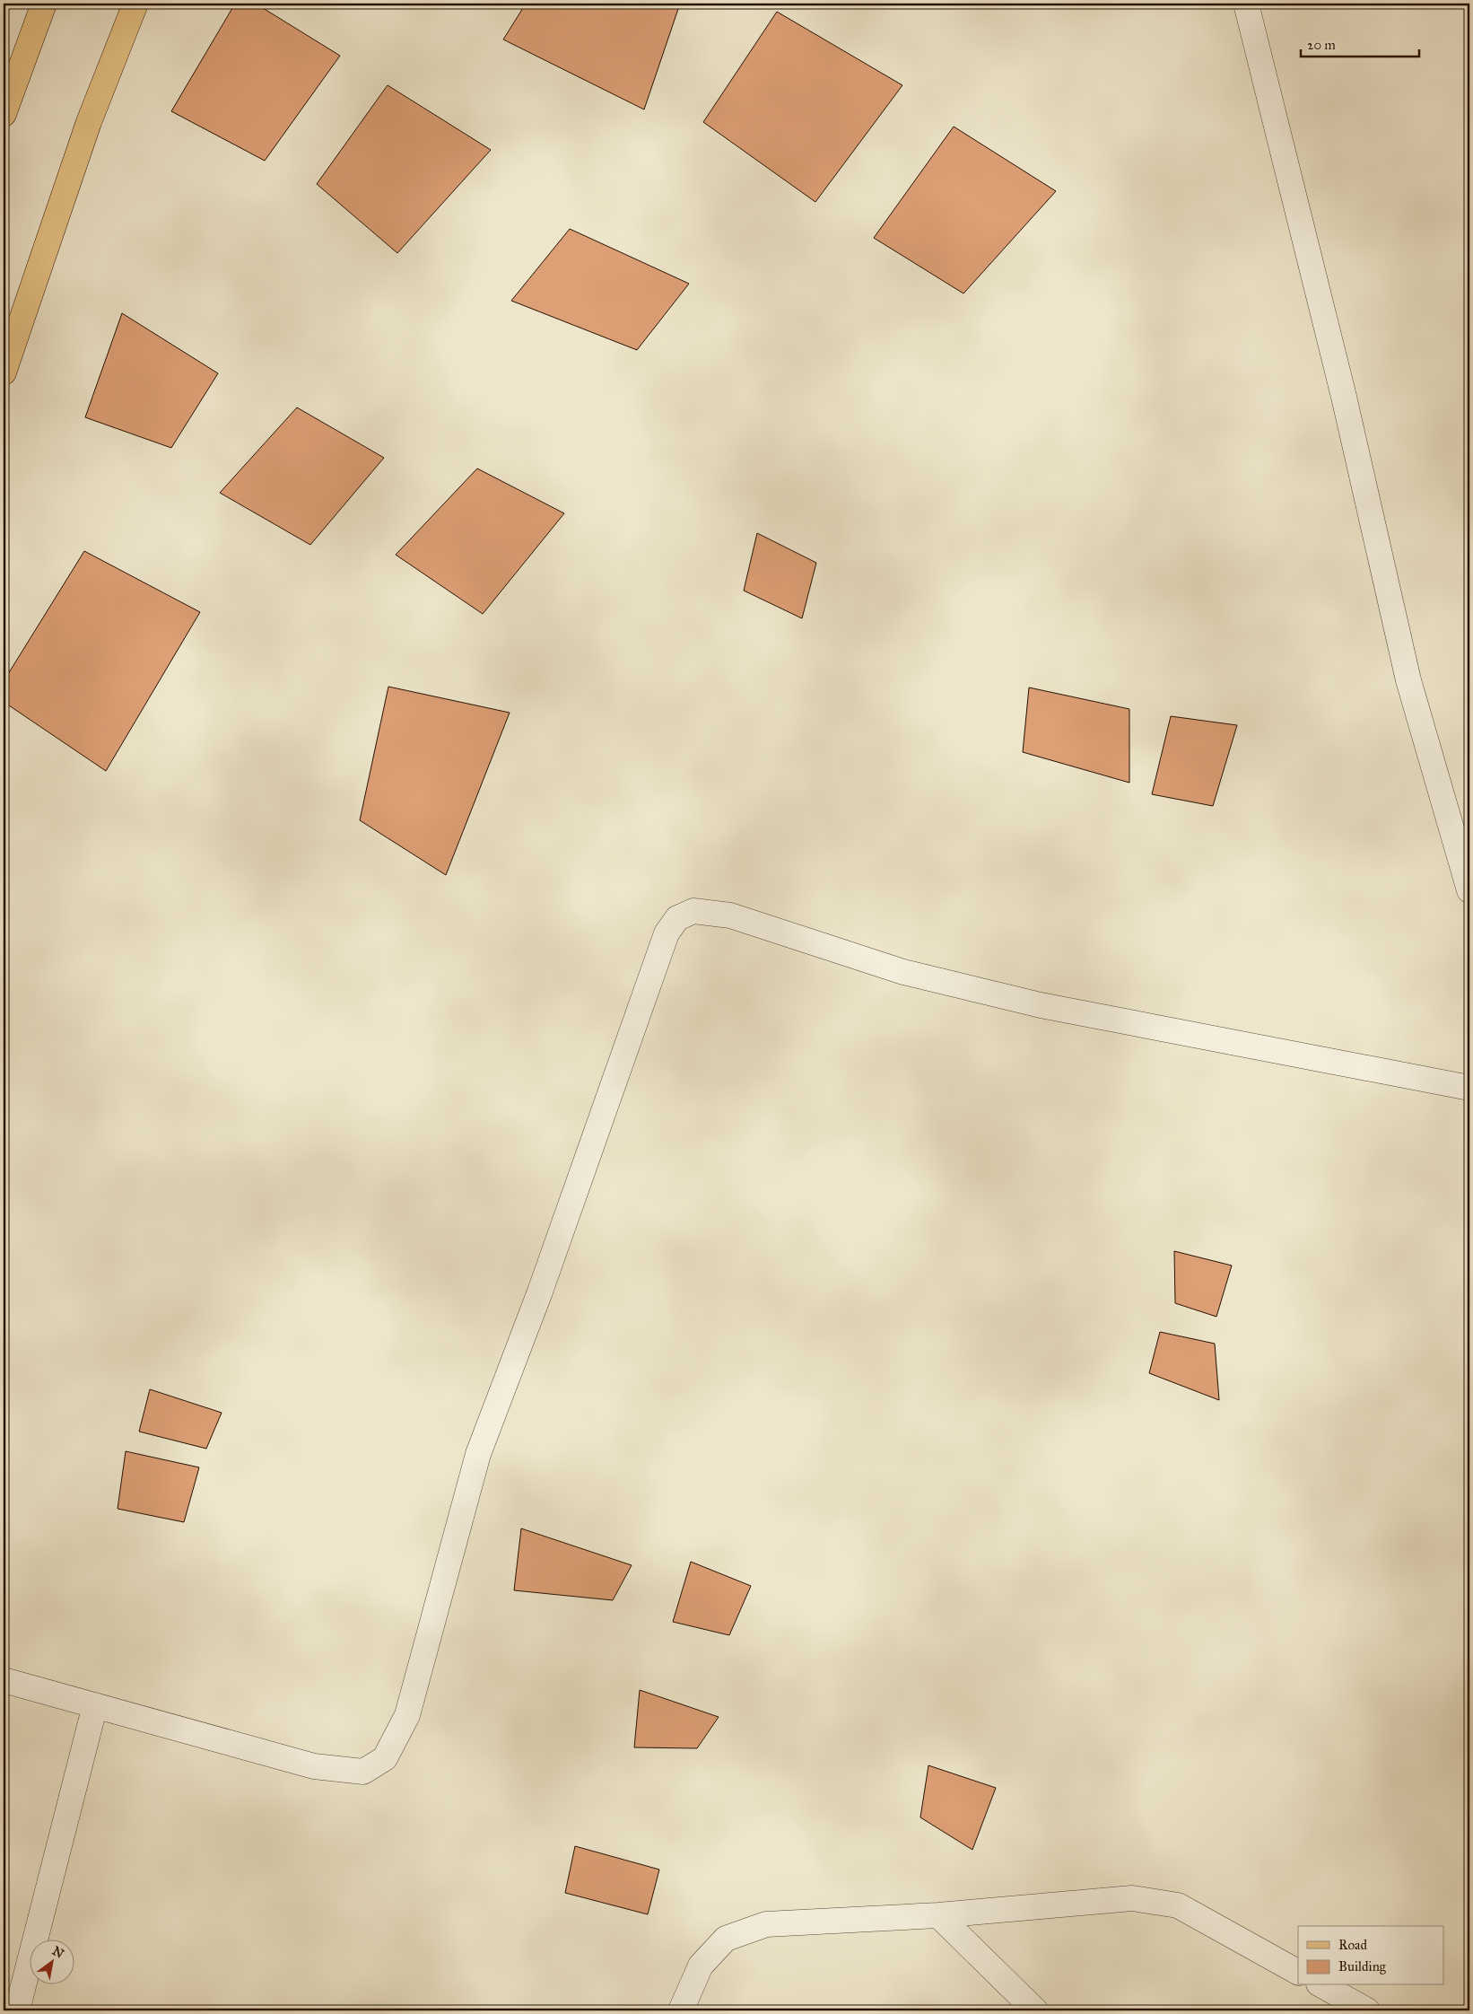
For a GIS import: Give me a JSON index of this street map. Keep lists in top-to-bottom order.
{
  "legend": ["Road", "Building"],
  "scale_bar": "20 m",
  "north": "top right"
}
